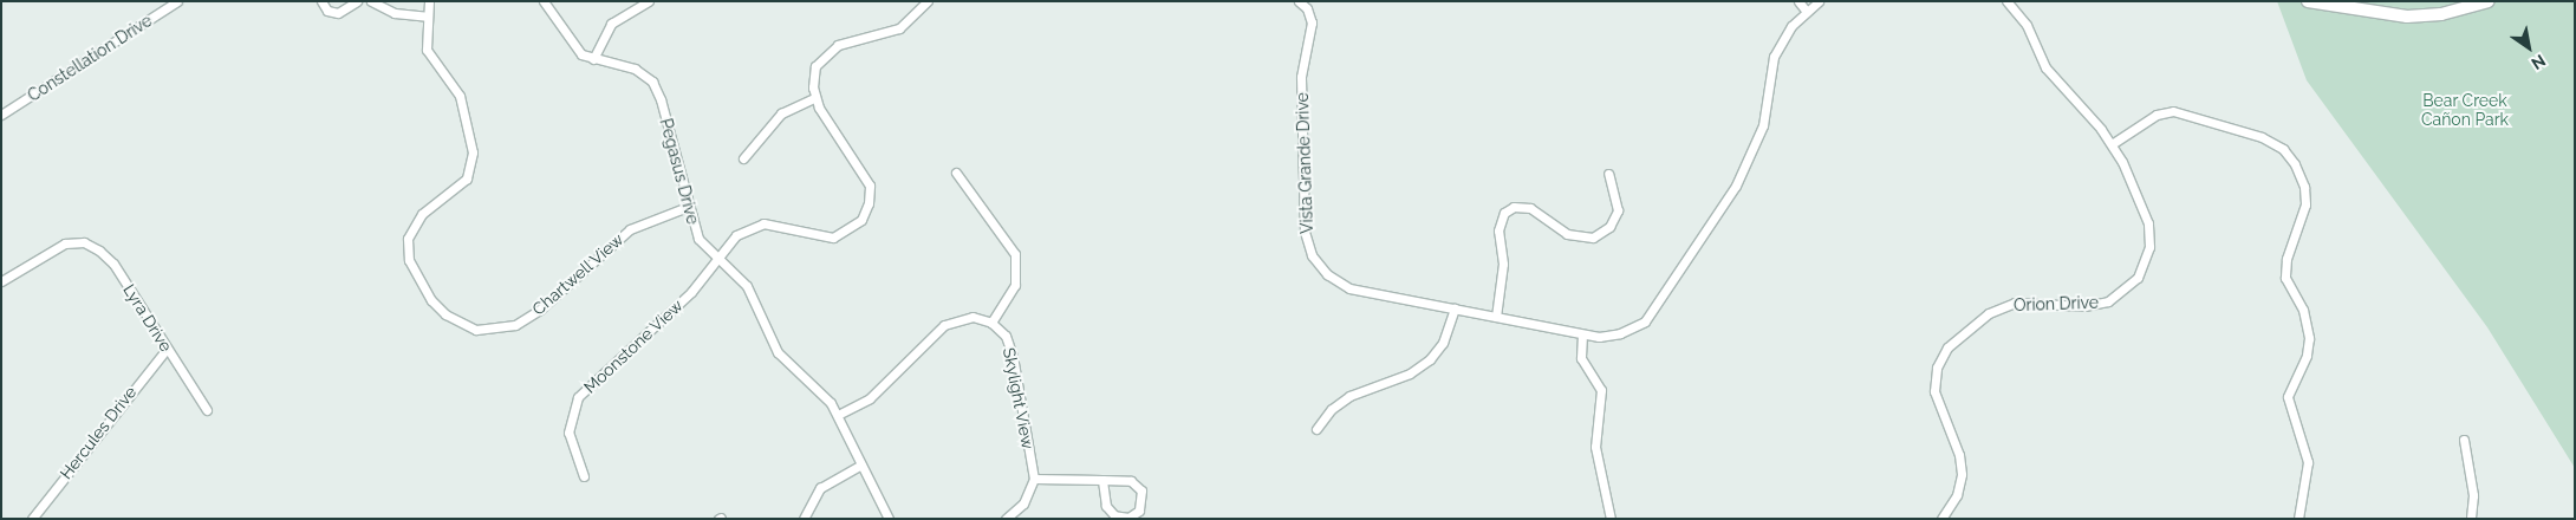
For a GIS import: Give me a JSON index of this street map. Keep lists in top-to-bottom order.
{
  "streets": {
    "street": [
      "Constellation Drive",
      "Vista Grande Drive",
      "Pegasus Drive",
      "Chartwell View",
      "Orion Drive",
      "Lyra Drive",
      "Moonstone View",
      "Skylight View",
      "Hercules Drive"
    ]
  },
  "crossings": [
    ["Pegasus Drive", "Chartwell View"],
    ["Pegasus Drive", "Moonstone View"],
    ["Lyra Drive", "Hercules Drive"]
  ],
  "parks": ["Bear Creek Cañon Park"],
  "north": "bottom right"
}
